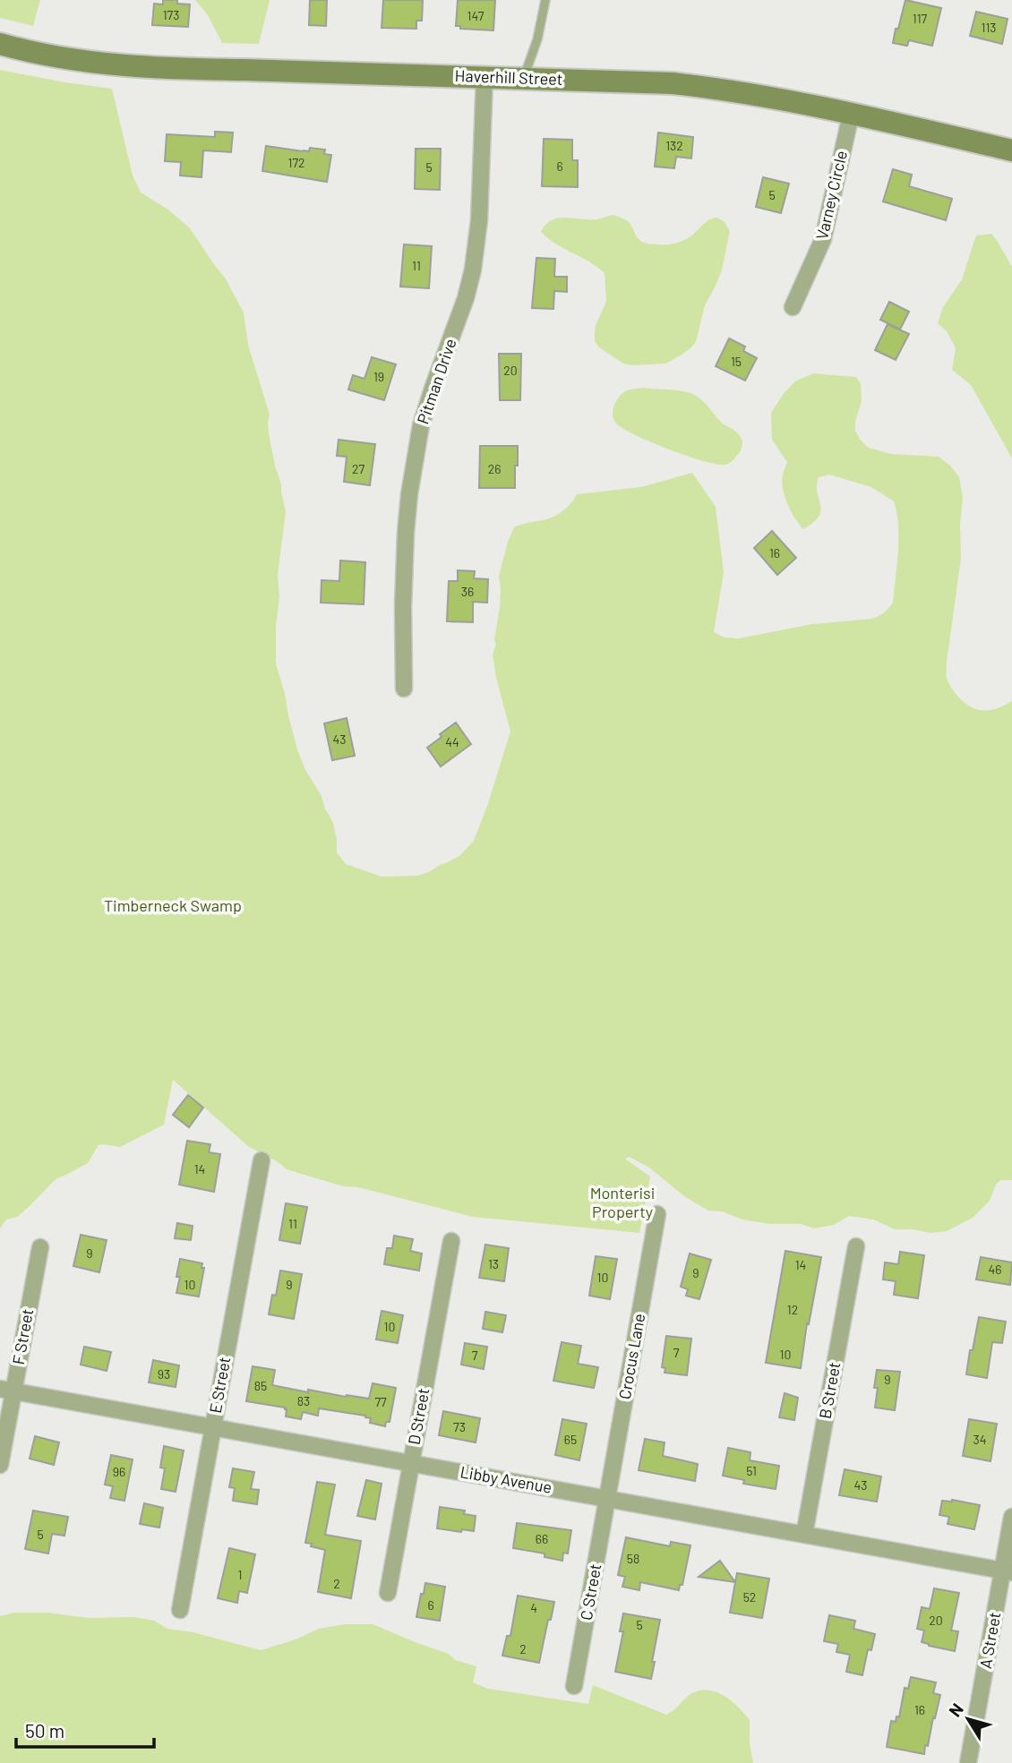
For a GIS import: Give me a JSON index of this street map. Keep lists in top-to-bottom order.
{
  "streets": {
    "street": [
      "Haverhill Street",
      "Varney Circle",
      "Pitman Drive",
      "F Street",
      "Crocus Lane",
      "E Street",
      "B Street",
      "D Street",
      "Libby Avenue",
      "C Street",
      "A Street"
    ]
  },
  "crossings": [
    ["Haverhill Street", "Varney Circle"],
    ["Haverhill Street", "Pitman Drive"],
    ["F Street", "Libby Avenue"],
    ["Crocus Lane", "Libby Avenue"],
    ["Crocus Lane", "C Street"],
    ["E Street", "Libby Avenue"],
    ["B Street", "Libby Avenue"],
    ["D Street", "Libby Avenue"],
    ["Libby Avenue", "C Street"],
    ["Libby Avenue", "A Street"]
  ],
  "parks": ["Timberneck Swamp", "Monterisi Property"],
  "house_numbers": [
    "173",
    "147",
    "117",
    "113",
    "132",
    "172",
    "6",
    "5",
    "5",
    "11",
    "15",
    "20",
    "19",
    "27",
    "26",
    "16",
    "36",
    "43",
    "44",
    "14",
    "11",
    "9",
    "13",
    "14",
    "46",
    "9",
    "10",
    "10",
    "9",
    "12",
    "10",
    "7",
    "10",
    "7",
    "93",
    "9",
    "85",
    "83",
    "77",
    "73",
    "65",
    "34",
    "51",
    "96",
    "43",
    "5",
    "66",
    "58",
    "1",
    "2",
    "52",
    "6",
    "4",
    "20",
    "5",
    "2",
    "16"
  ],
  "scale_bar": "50 m",
  "north": "top left"
}
